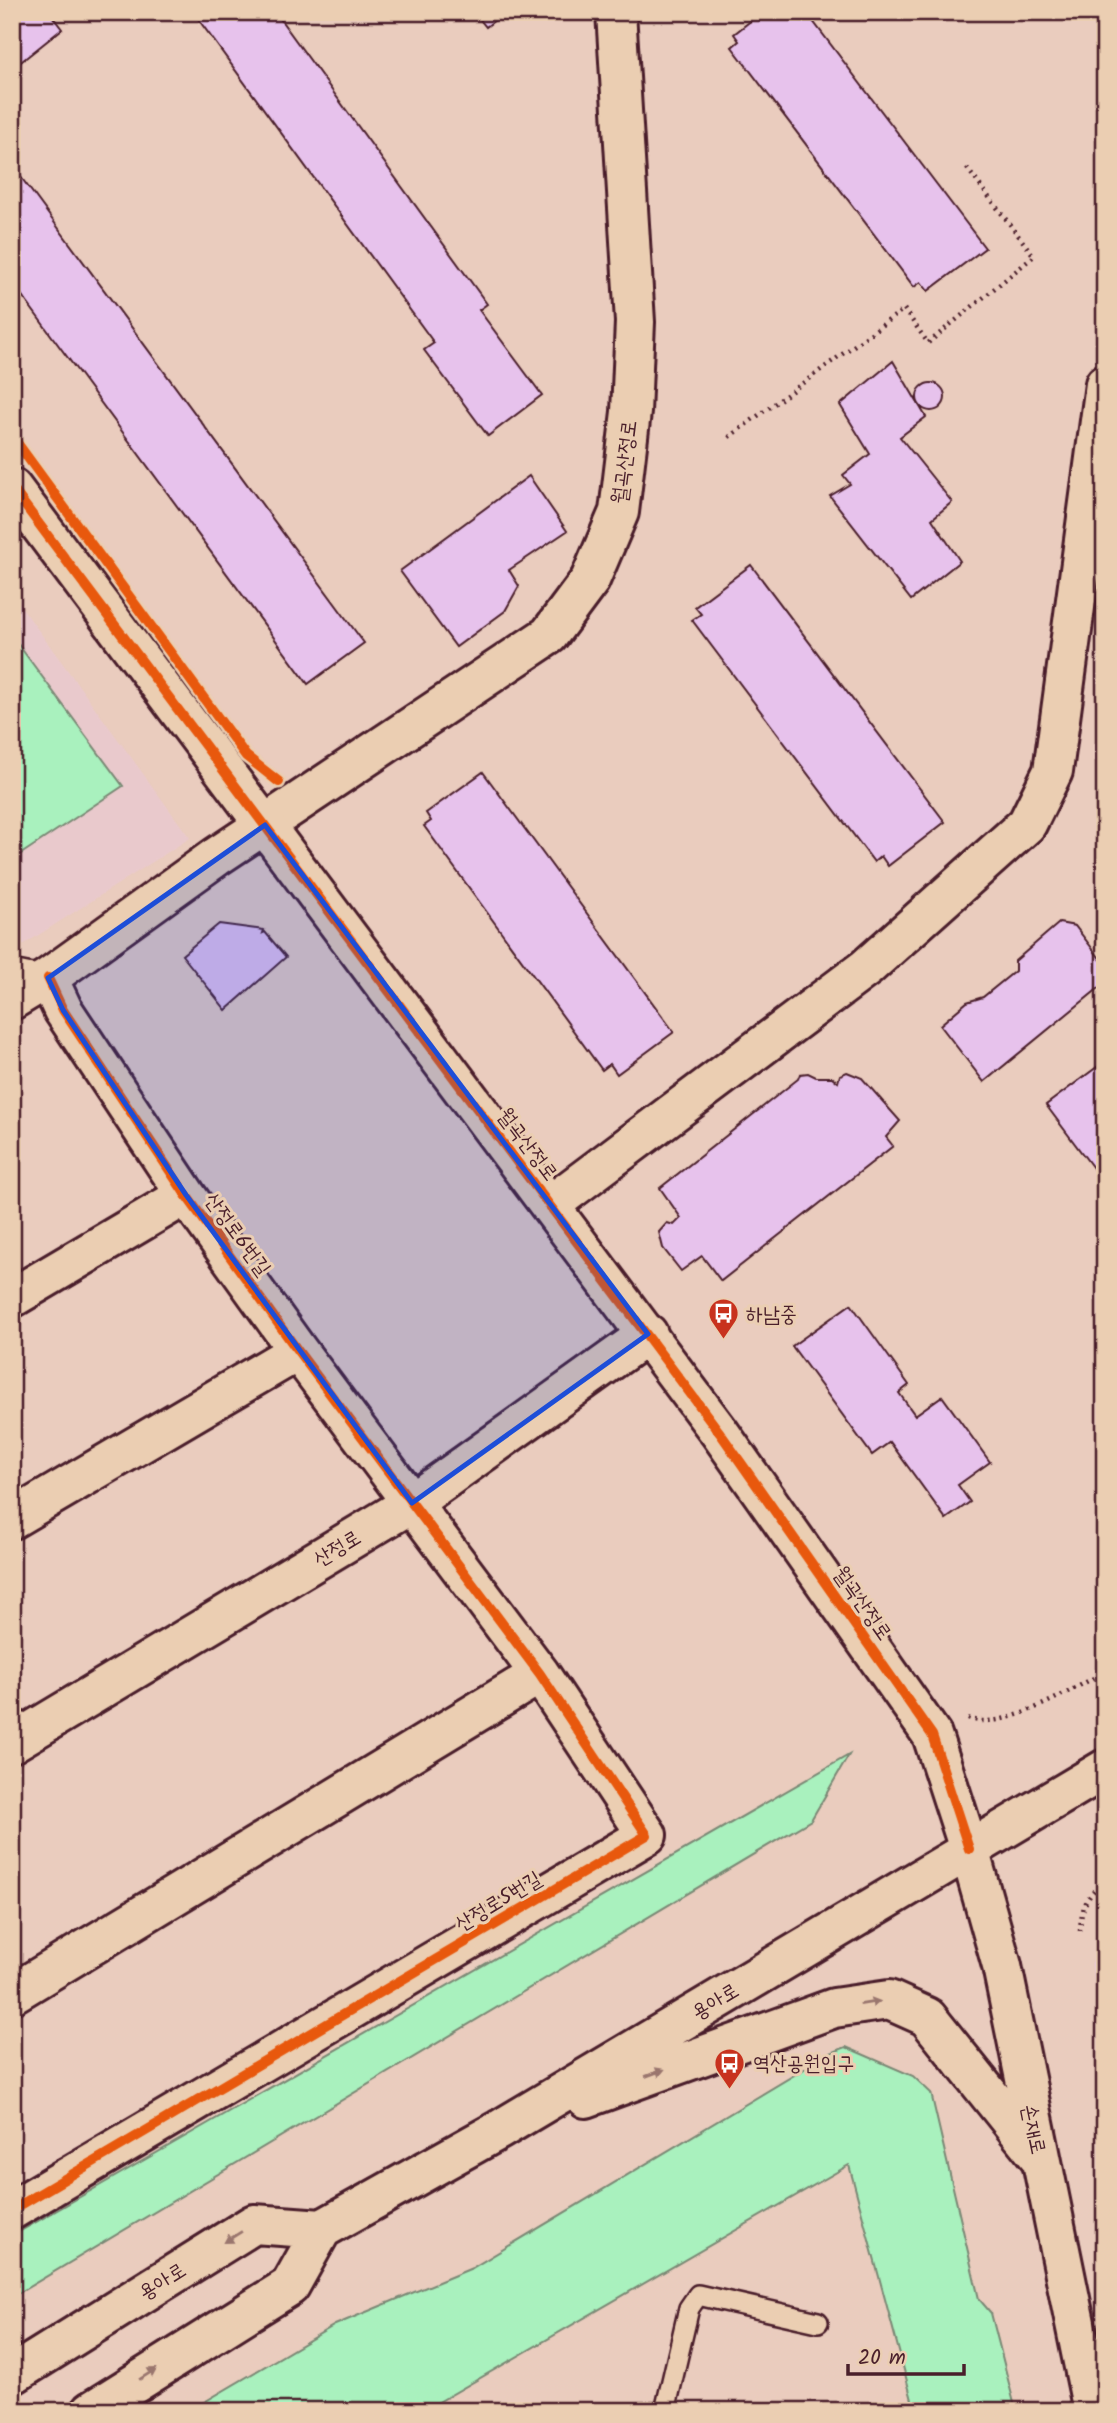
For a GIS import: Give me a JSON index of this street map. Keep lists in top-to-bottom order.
{
  "streets": {
    "street": [
      "월곡산정로",
      "산정로6번길",
      "산정로",
      "산정로5번길",
      "용아로",
      "손재로"
    ]
  },
  "crossings": [
    ["월곡산정로", "산정로"],
    ["월곡산정로", "용아로"],
    ["월곡산정로", "손재로"],
    ["산정로6번길", "산정로"],
    ["산정로6번길", "산정로5번길"],
    ["산정로", "산정로5번길"],
    ["용아로", "손재로"]
  ],
  "places": {
    "bus stop": ["하남중", "역산공원입구"]
  },
  "scale_bar": "20 m"
}
